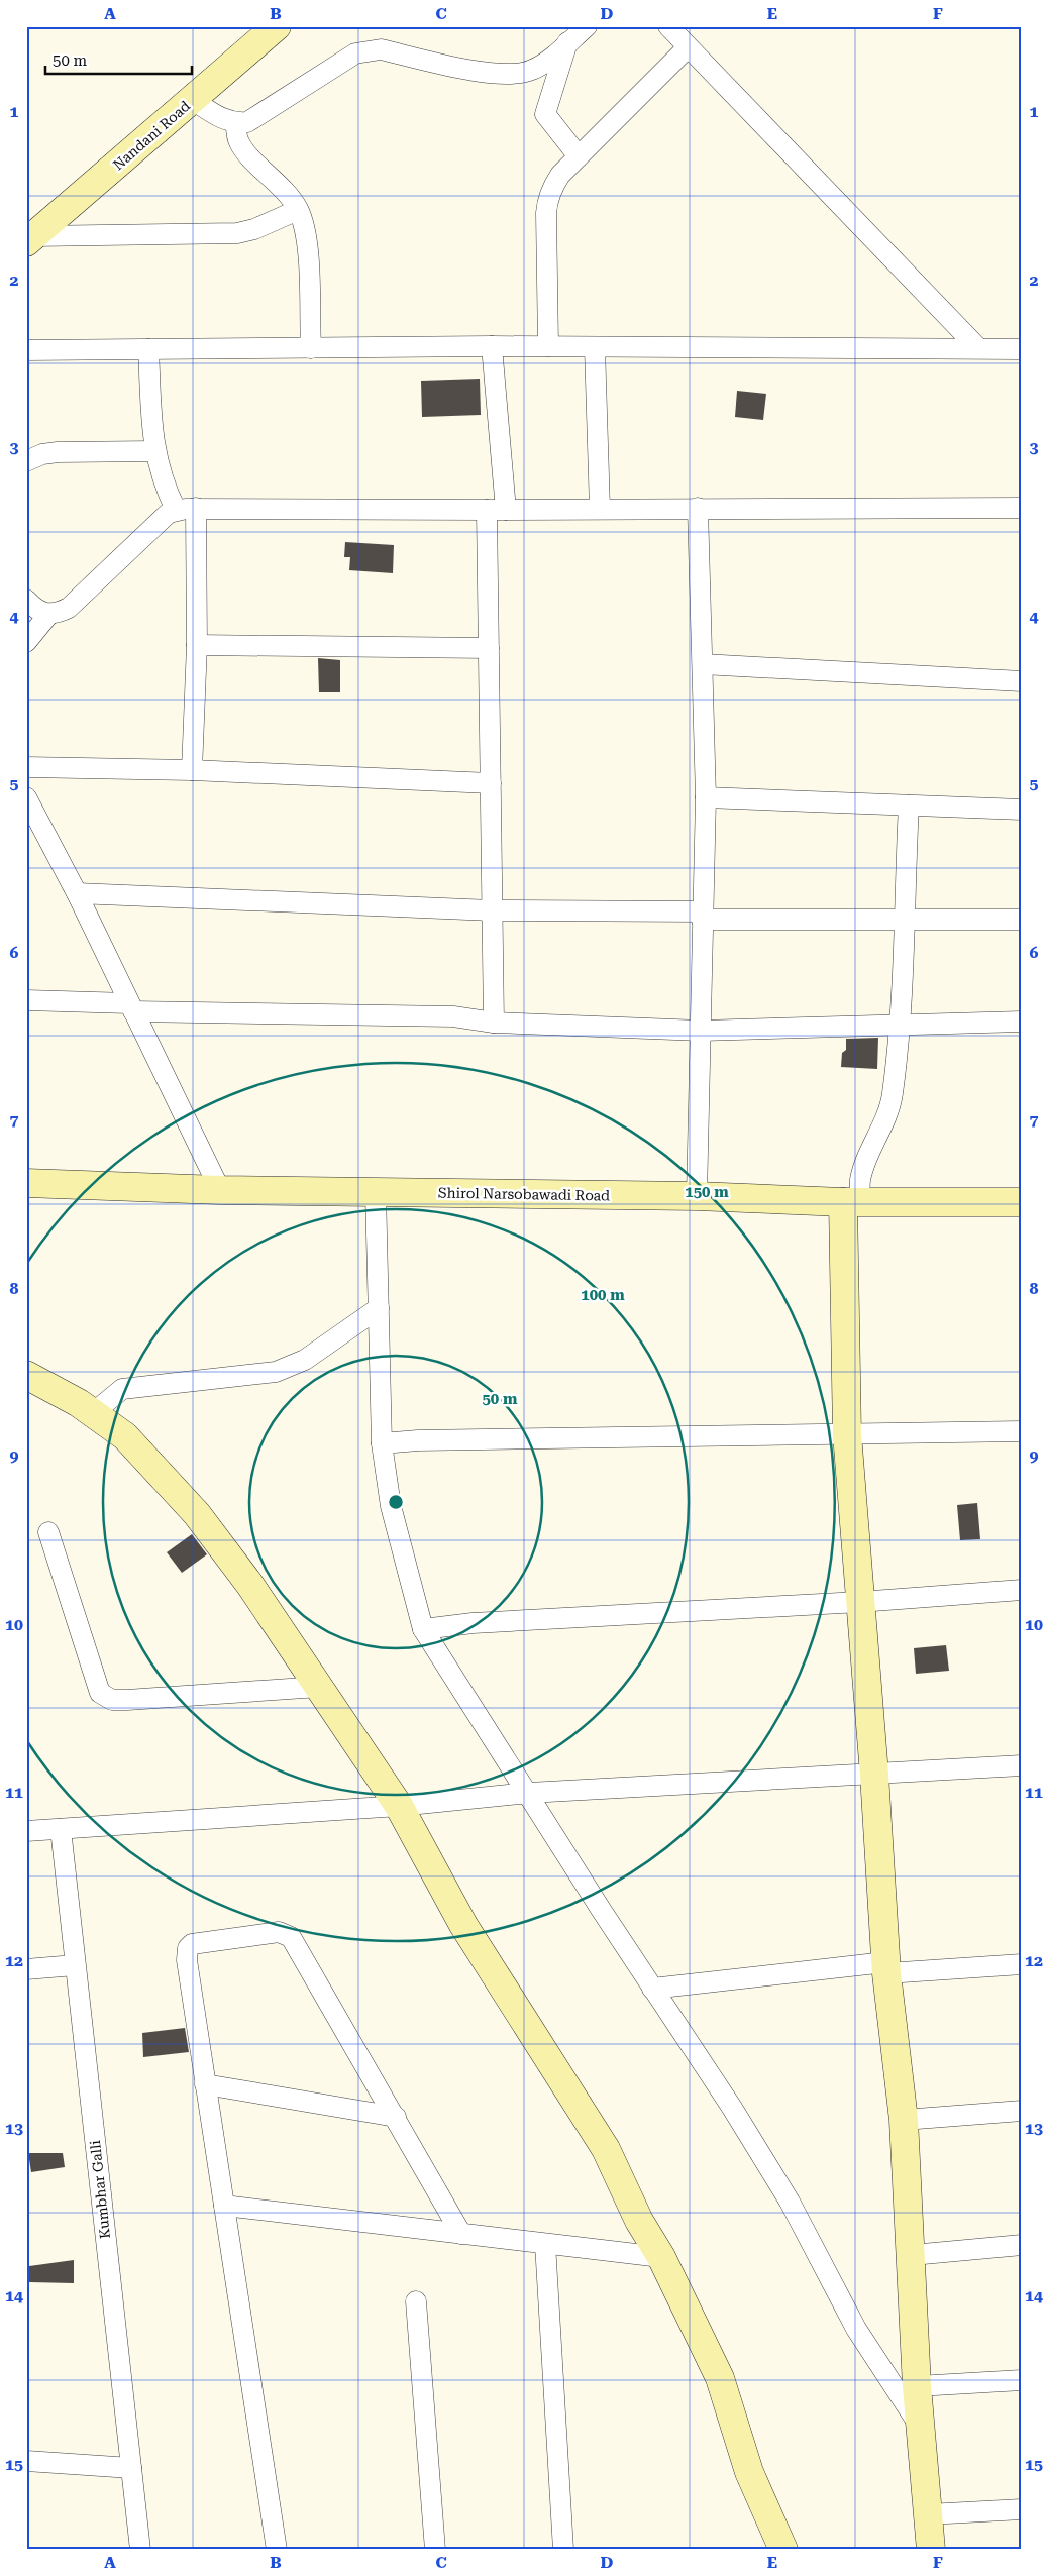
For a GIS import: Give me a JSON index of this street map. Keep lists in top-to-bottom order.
{
  "streets": {
    "street": ["Nandani Road", "Shirol Narsobawadi Road", "Kumbhar Galli"]
  },
  "scale_bar": "50 m",
  "grid": {
    "columns": [
      "A",
      "B",
      "C",
      "D",
      "E",
      "F"
    ],
    "rows": [
      "1",
      "2",
      "3",
      "4",
      "5",
      "6",
      "7",
      "8",
      "9",
      "10",
      "11",
      "12",
      "13",
      "14",
      "15"
    ]
  },
  "rings": ["150 m", "100 m", "50 m"]
}
